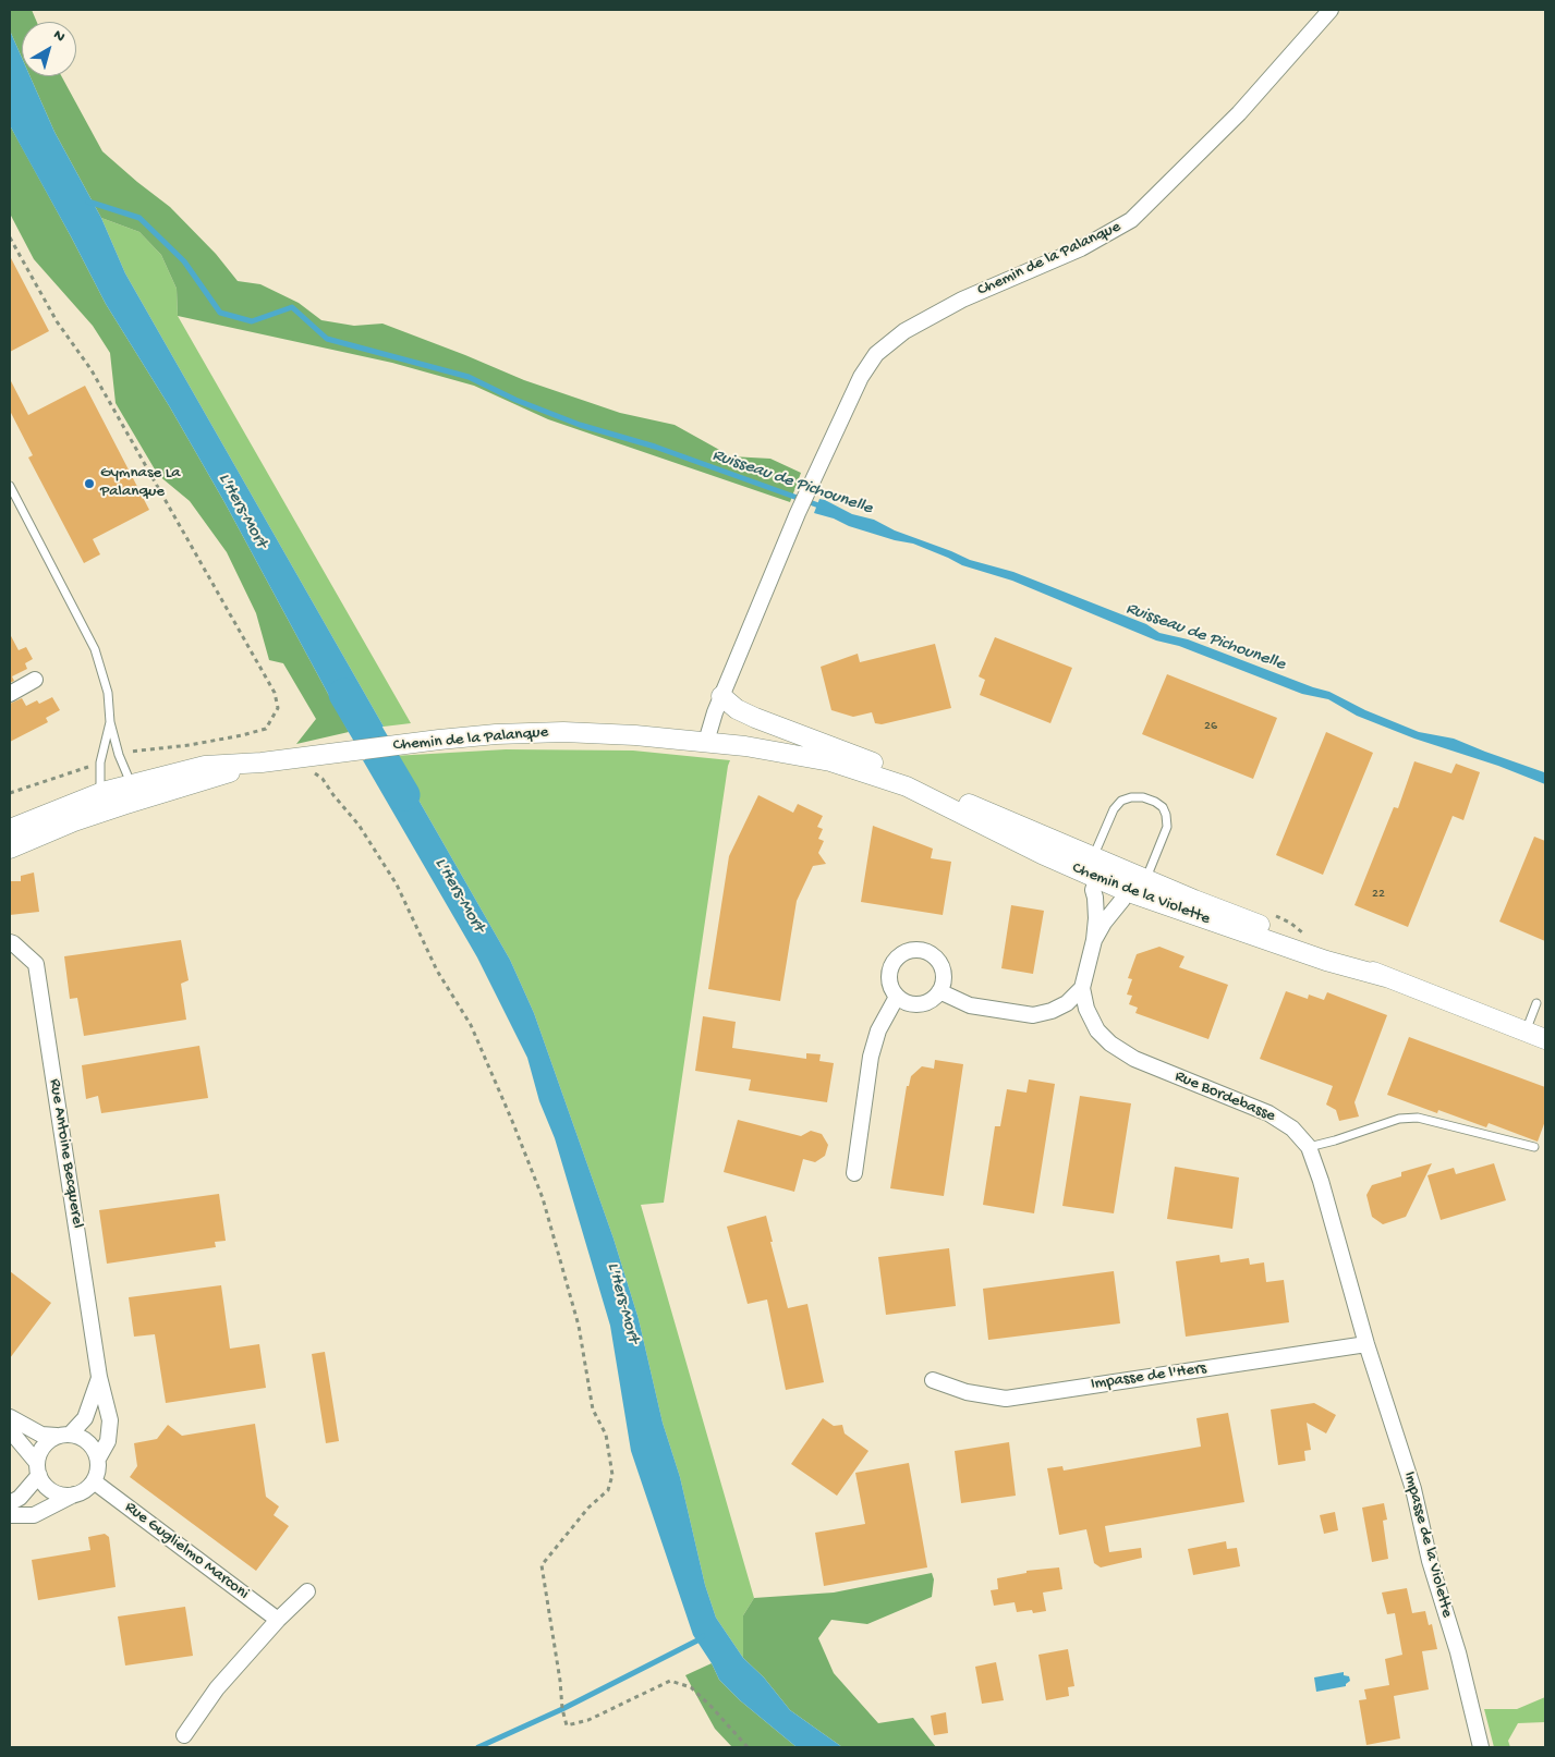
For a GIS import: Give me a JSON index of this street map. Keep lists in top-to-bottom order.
{
  "streets": {
    "street": [
      "Chemin de la Palanque",
      "Chemin de la Violette",
      "Rue Bordebasse",
      "Rue Antoine Becquerel",
      "Impasse de l'Hers",
      "Impasse de la Violette",
      "Rue Guglielmo Marconi"
    ]
  },
  "crossings": [
    ["Chemin de la Palanque", "Chemin de la Violette"],
    ["Rue Bordebasse", "Impasse de l'Hers"],
    ["Rue Bordebasse", "Impasse de la Violette"],
    ["Rue Antoine Becquerel", "Rue Guglielmo Marconi"],
    ["Impasse de l'Hers", "Impasse de la Violette"]
  ],
  "water": ["Ruisseau de Pichounelle", "L'Hers-Mort"],
  "places": ["Gymnase La Palanque"],
  "house_numbers": ["26", "22"],
  "north": "top right"
}
